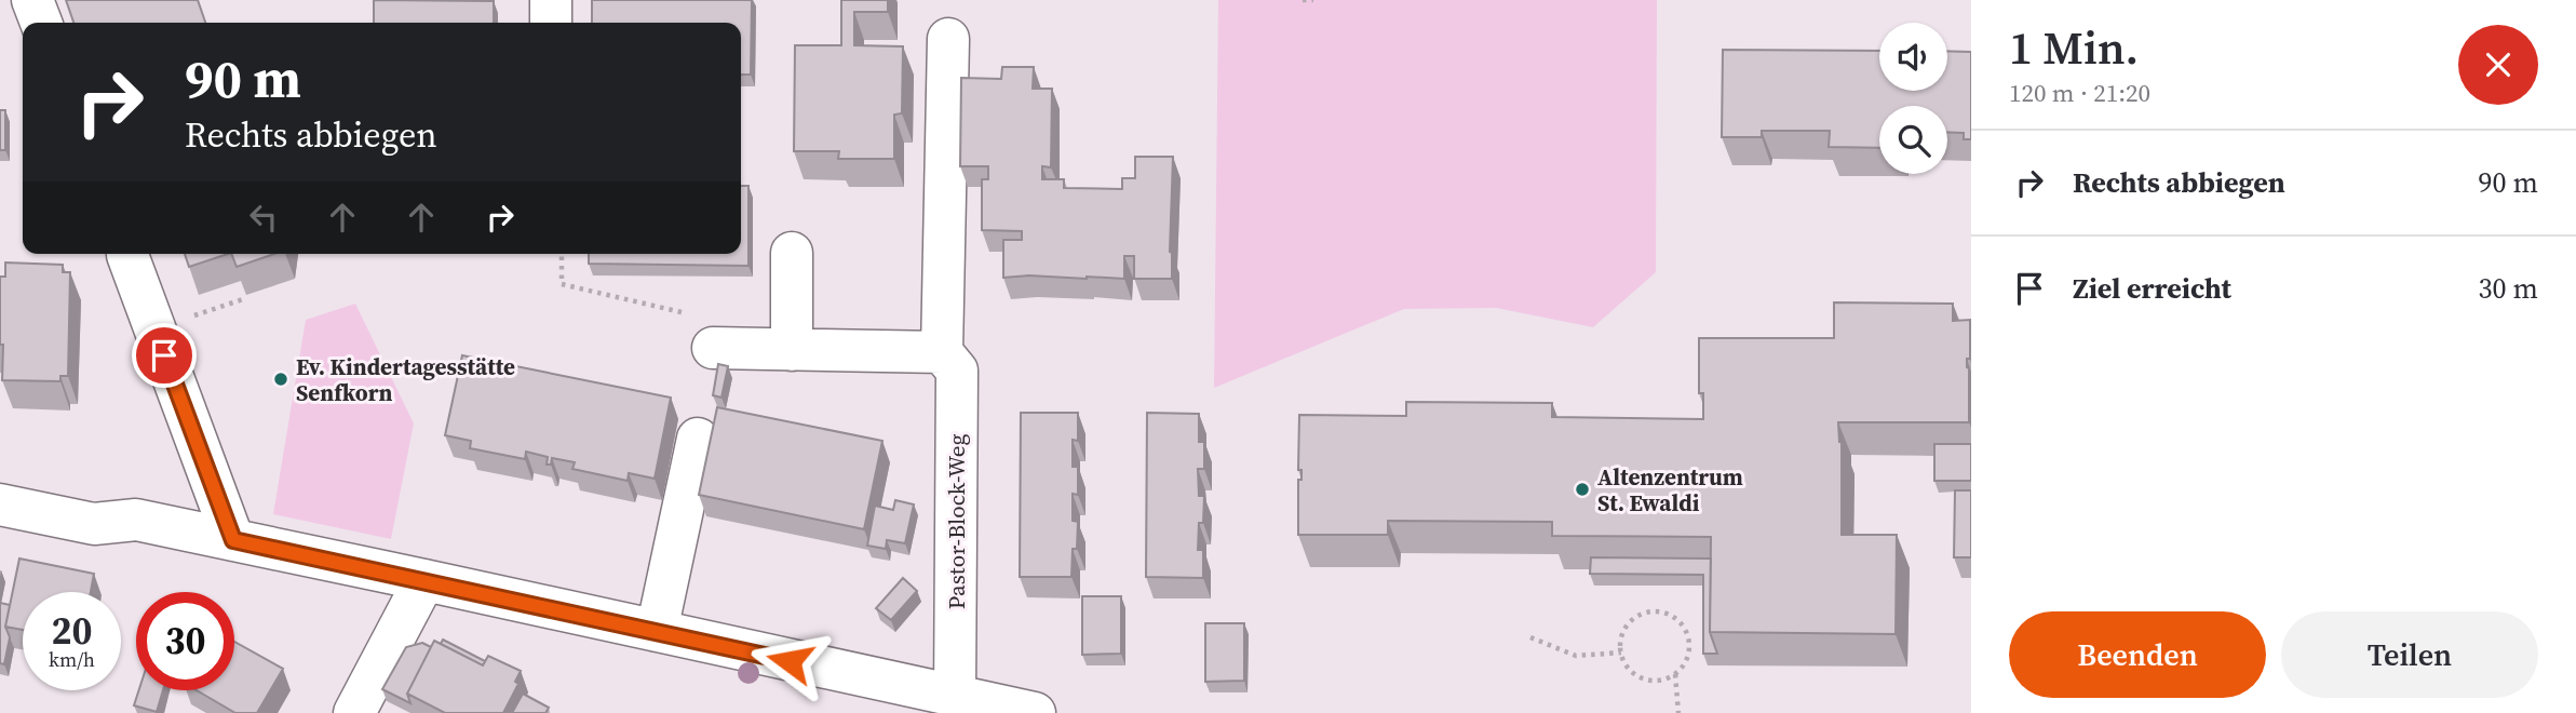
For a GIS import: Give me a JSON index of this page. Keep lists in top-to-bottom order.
{
  "streets": {
    "street": ["Pastor-Block-Weg"]
  },
  "places": ["Ev. Kindertagesstätte Senfkorn", "Altenzentrum St. Ewaldi"],
  "page": {
    "heading": ["1 Min.", "120 m · 21:20"],
    "turn": ["90 m", "Rechts abbiegen"],
    "list": [
      {
        "name": "Rechts abbiegen",
        "value": "90 m"
      },
      {
        "name": "Ziel erreicht",
        "value": "30 m"
      }
    ],
    "speed": "20 km/h",
    "limit": "30",
    "buttons": ["Beenden", "Teilen"]
  }
}
